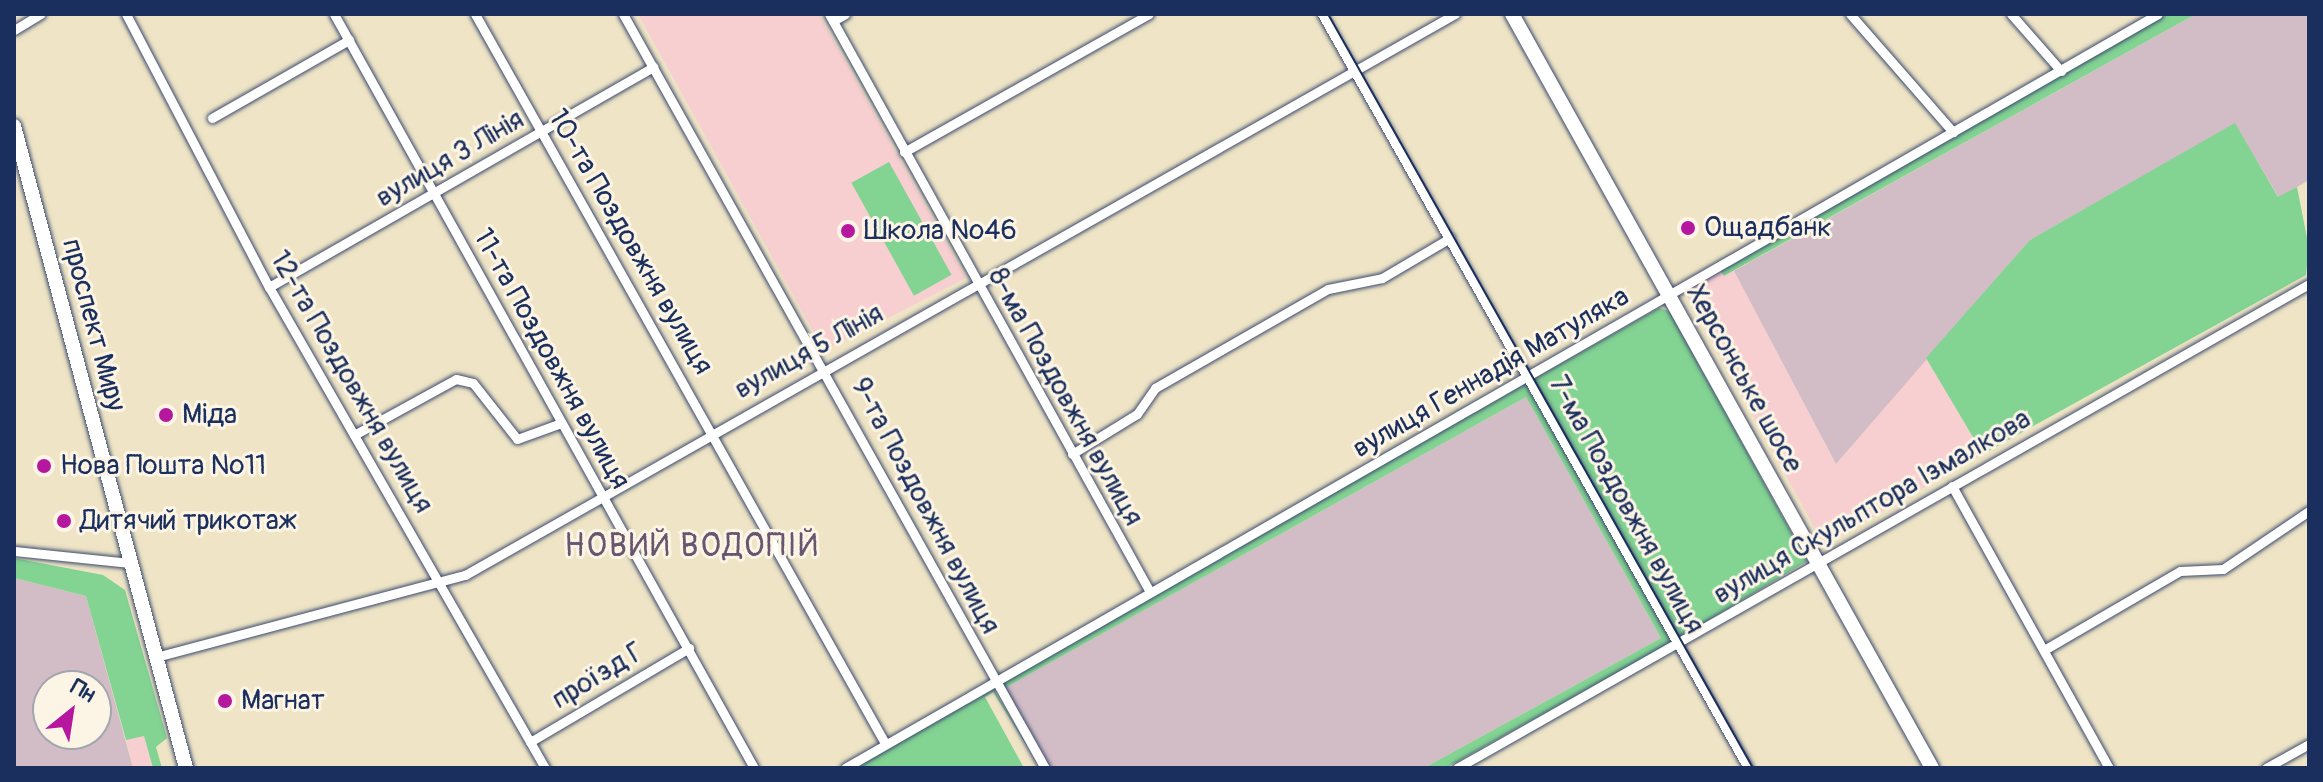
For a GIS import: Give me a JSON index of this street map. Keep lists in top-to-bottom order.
{
  "streets": {
    "main road": ["проспект Миру", "Херсонське шосе"],
    "street": [
      "вулиця 3 Лінія",
      "10-та Поздовжня вулиця",
      "вулиця 5 Лінія",
      "11-та Поздовжня вулиця",
      "вулиця Геннадія Матуляка",
      "12-та Поздовжня вулиця",
      "8-ма Поздовжня вулиця",
      "7-ма Поздовжня вулиця",
      "9-та Поздовжня вулиця",
      "вулиця Скульптора Ізмалкова",
      "проїзд Г"
    ]
  },
  "crossings": [
    ["вулиця 3 Лінія", "10-та Поздовжня вулиця"],
    ["вулиця 3 Лінія", "11-та Поздовжня вулиця"],
    ["вулиця 3 Лінія", "12-та Поздовжня вулиця"],
    ["вулиця 3 Лінія", "9-та Поздовжня вулиця"],
    ["10-та Поздовжня вулиця", "вулиця 5 Лінія"],
    ["10-та Поздовжня вулиця", "вулиця Геннадія Матуляка"],
    ["проспект Миру", "вулиця 5 Лінія"],
    ["вулиця 5 Лінія", "11-та Поздовжня вулиця"],
    ["вулиця 5 Лінія", "12-та Поздовжня вулиця"],
    ["вулиця 5 Лінія", "8-ма Поздовжня вулиця"],
    ["вулиця 5 Лінія", "7-ма Поздовжня вулиця"],
    ["вулиця 5 Лінія", "9-та Поздовжня вулиця"],
    ["11-та Поздовжня вулиця", "проїзд Г"],
    ["вулиця Геннадія Матуляка", "Херсонське шосе"],
    ["вулиця Геннадія Матуляка", "8-ма Поздовжня вулиця"],
    ["вулиця Геннадія Матуляка", "7-ма Поздовжня вулиця"],
    ["вулиця Геннадія Матуляка", "9-та Поздовжня вулиця"],
    ["Херсонське шосе", "вулиця Скульптора Ізмалкова"],
    ["12-та Поздовжня вулиця", "проїзд Г"],
    ["7-ма Поздовжня вулиця", "вулиця Скульптора Ізмалкова"]
  ],
  "districts": ["НОВИЙ ВОДОПІЙ"],
  "places": [
    "Ощадбанк",
    "Школа №46",
    "Міда",
    "Нова Пошта №11",
    "Дитячий трикотаж",
    "Магнат"
  ],
  "north": "top right"
}
